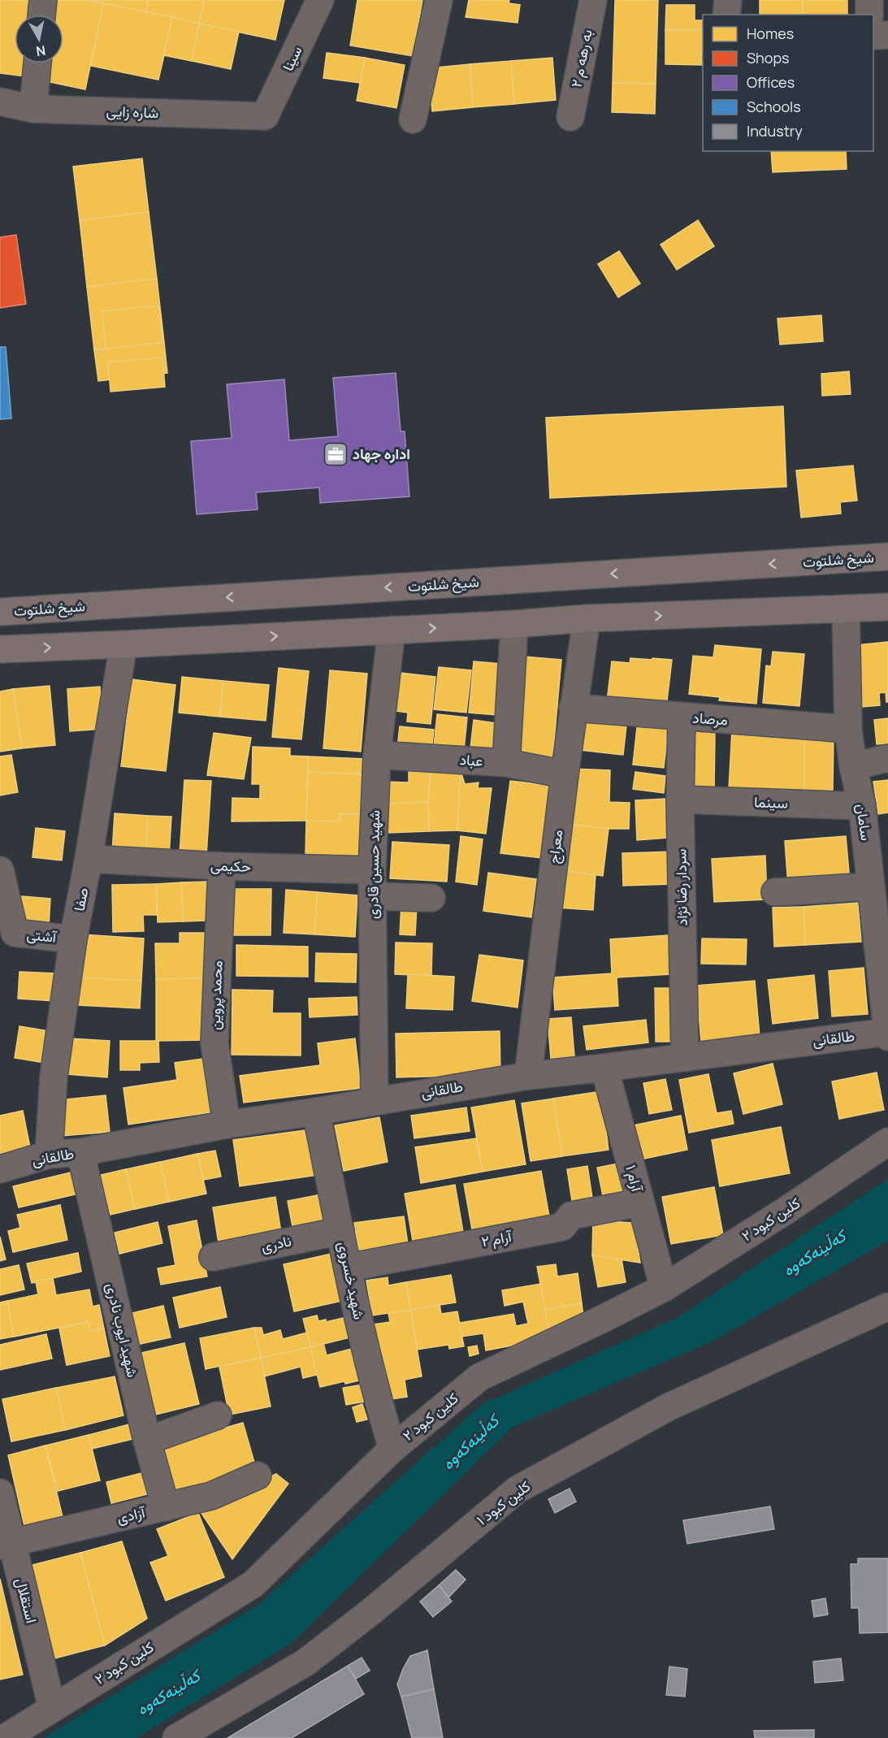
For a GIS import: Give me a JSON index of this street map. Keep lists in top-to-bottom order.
{
  "streets": {
    "main road": ["شیخ شلتوت"],
    "street": [
      "سینا",
      "به رهه م ۲",
      "شاره زایی",
      "مرصاد",
      "عباد",
      "سینما",
      "سامان",
      "معراج",
      "شهید حسین قادری",
      "حکیمی",
      "سردار رضا نژاد",
      "صفا",
      "آشتی",
      "محمد پروین",
      "طالقانی",
      "آرام ۱",
      "کلین کبود ۲",
      "آرام ۲",
      "نادری",
      "شهید خسروی",
      "شهید ایوب نادری",
      "کلین کبود ۱",
      "آزادی",
      "استقلال"
    ]
  },
  "crossings": [
    ["سینا", "شاره زایی"],
    ["مرصاد", "سامان"],
    ["مرصاد", "معراج"],
    ["مرصاد", "سردار رضا نژاد"],
    ["عباد", "معراج"],
    ["عباد", "شهید حسین قادری"],
    ["سینما", "سامان"],
    ["سینما", "سردار رضا نژاد"],
    ["سامان", "طالقانی"],
    ["معراج", "طالقانی"],
    ["شهید حسین قادری", "حکیمی"],
    ["شهید حسین قادری", "طالقانی"],
    ["حکیمی", "صفا"],
    ["حکیمی", "محمد پروین"],
    ["سردار رضا نژاد", "طالقانی"],
    ["صفا", "آشتی"],
    ["صفا", "طالقانی"],
    ["محمد پروین", "طالقانی"],
    ["طالقانی", "آرام ۱"],
    ["طالقانی", "شهید خسروی"],
    ["طالقانی", "شهید ایوب نادری"],
    ["آرام ۱", "کلین کبود ۲"],
    ["آرام ۱", "آرام ۲"],
    ["کلین کبود ۲", "شهید خسروی"],
    ["کلین کبود ۲", "استقلال"],
    ["آرام ۲", "شهید خسروی"],
    ["نادری", "شهید خسروی"],
    ["شهید ایوب نادری", "آزادی"],
    ["آزادی", "استقلال"]
  ],
  "water": ["کەڵینەکەوە"],
  "places": {
    "office": ["اداره جهاد"]
  },
  "legend": [
    "Homes",
    "Shops",
    "Offices",
    "Schools",
    "Industry"
  ],
  "north": "bottom"
}
